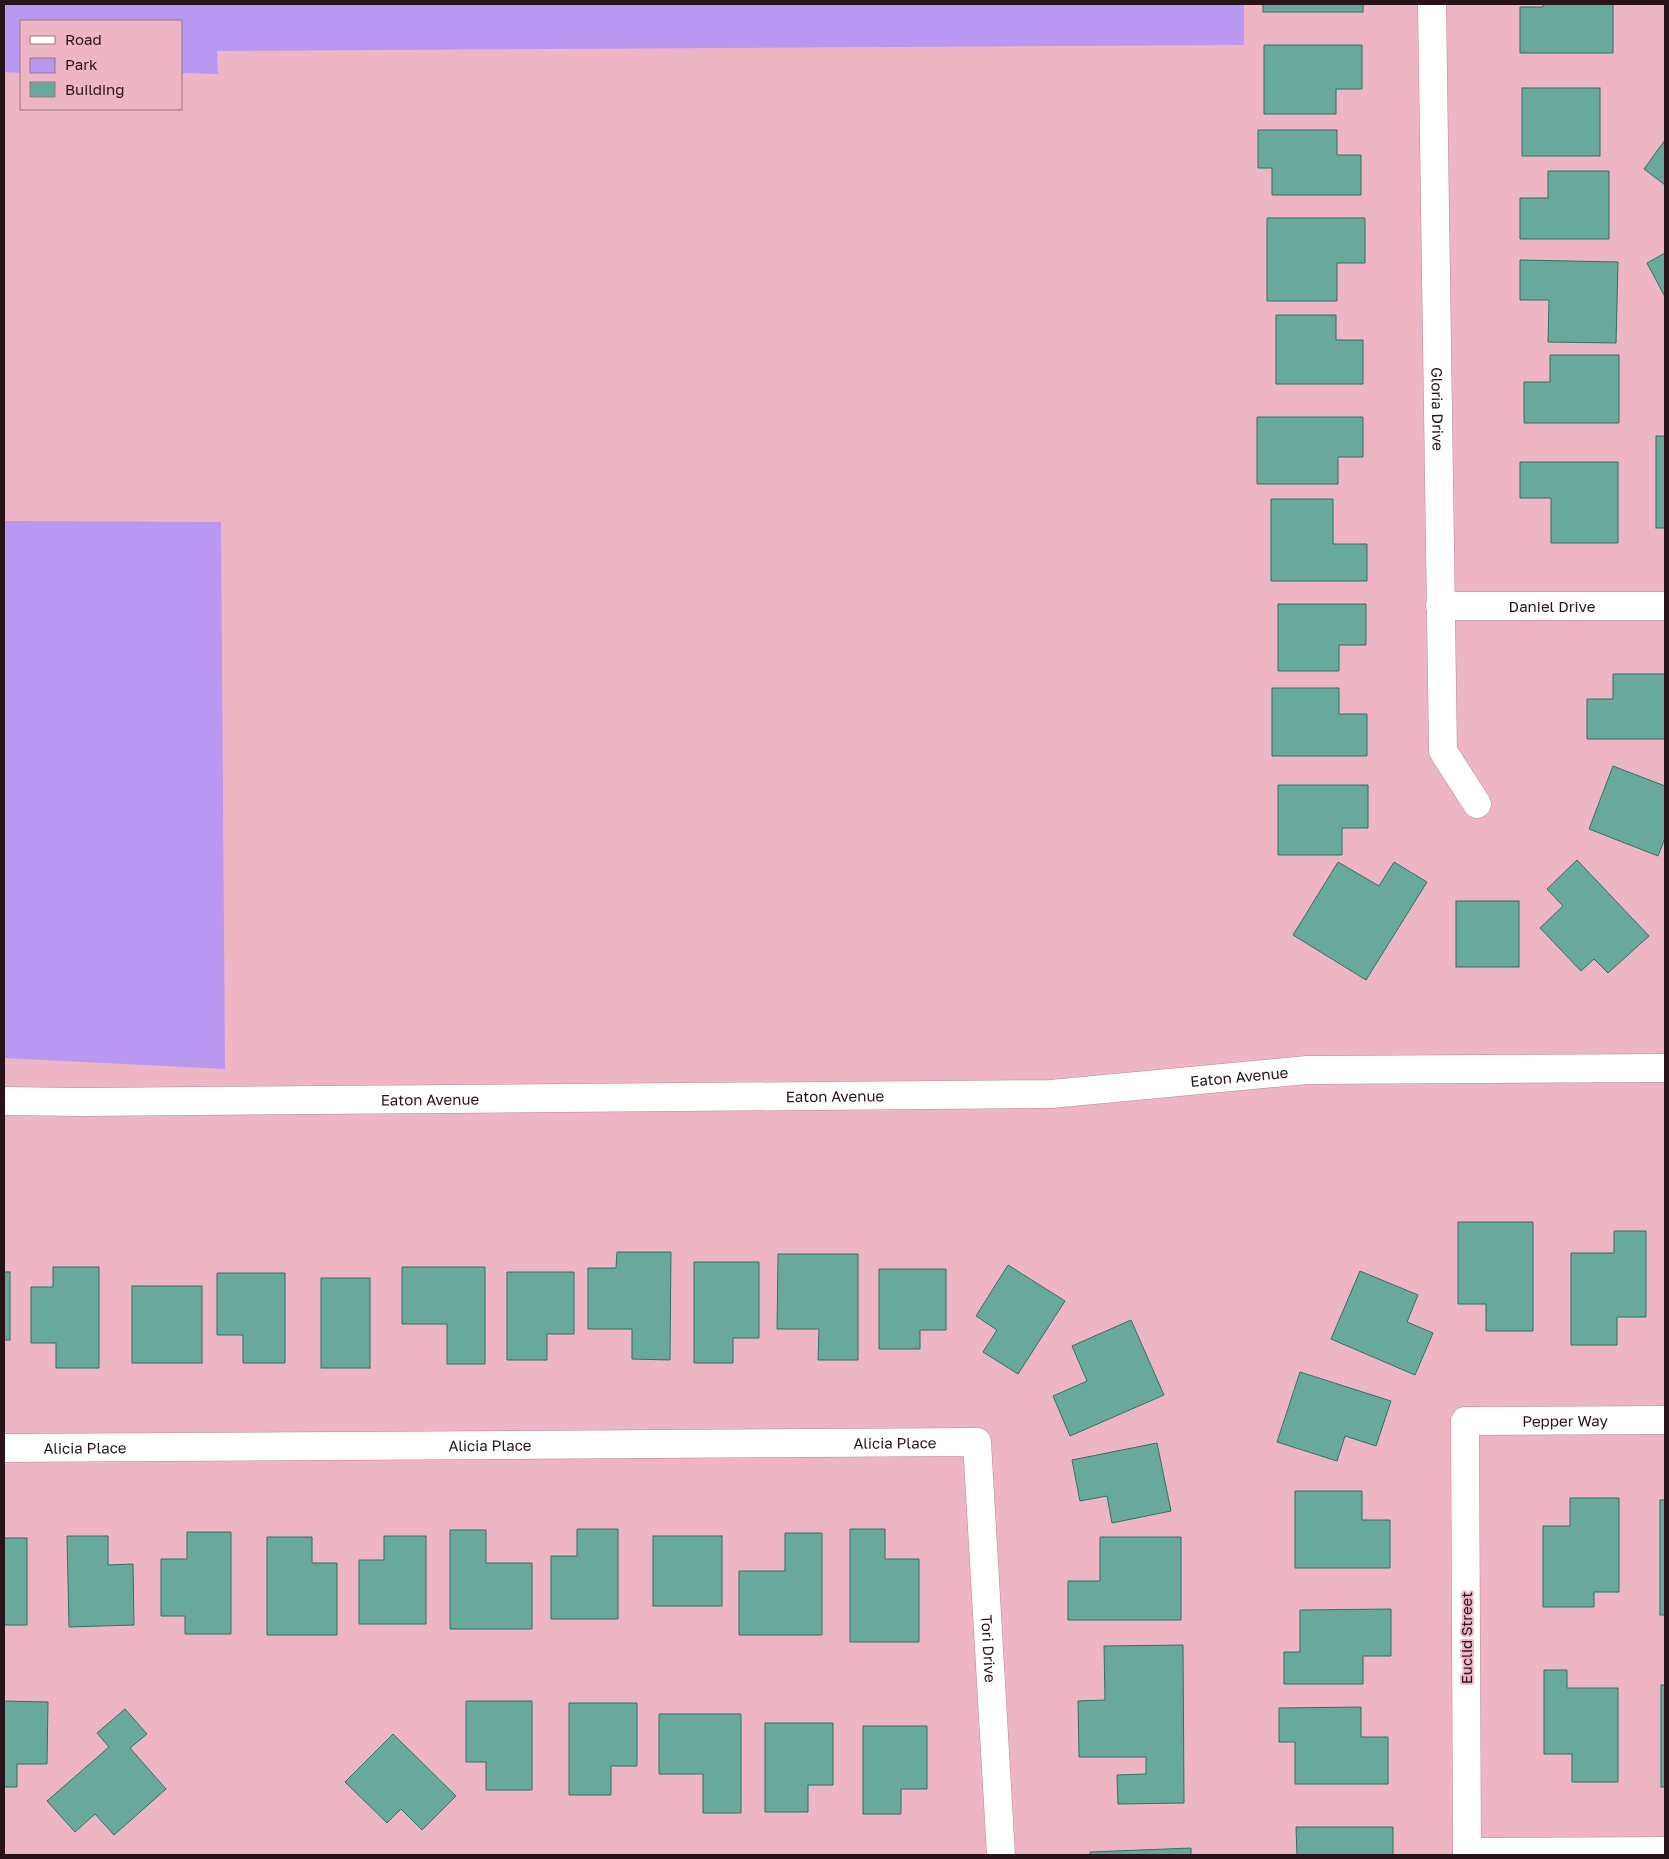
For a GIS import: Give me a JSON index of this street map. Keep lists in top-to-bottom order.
{
  "streets": {
    "street": [
      "Gloria Drive",
      "Daniel Drive",
      "Eaton Avenue",
      "Pepper Way",
      "Alicia Place",
      "Euclid Street",
      "Tori Drive"
    ]
  },
  "crossings": [
    ["Gloria Drive", "Daniel Drive"],
    ["Pepper Way", "Euclid Street"],
    ["Alicia Place", "Tori Drive"]
  ],
  "legend": ["Road", "Park", "Building"]
}
